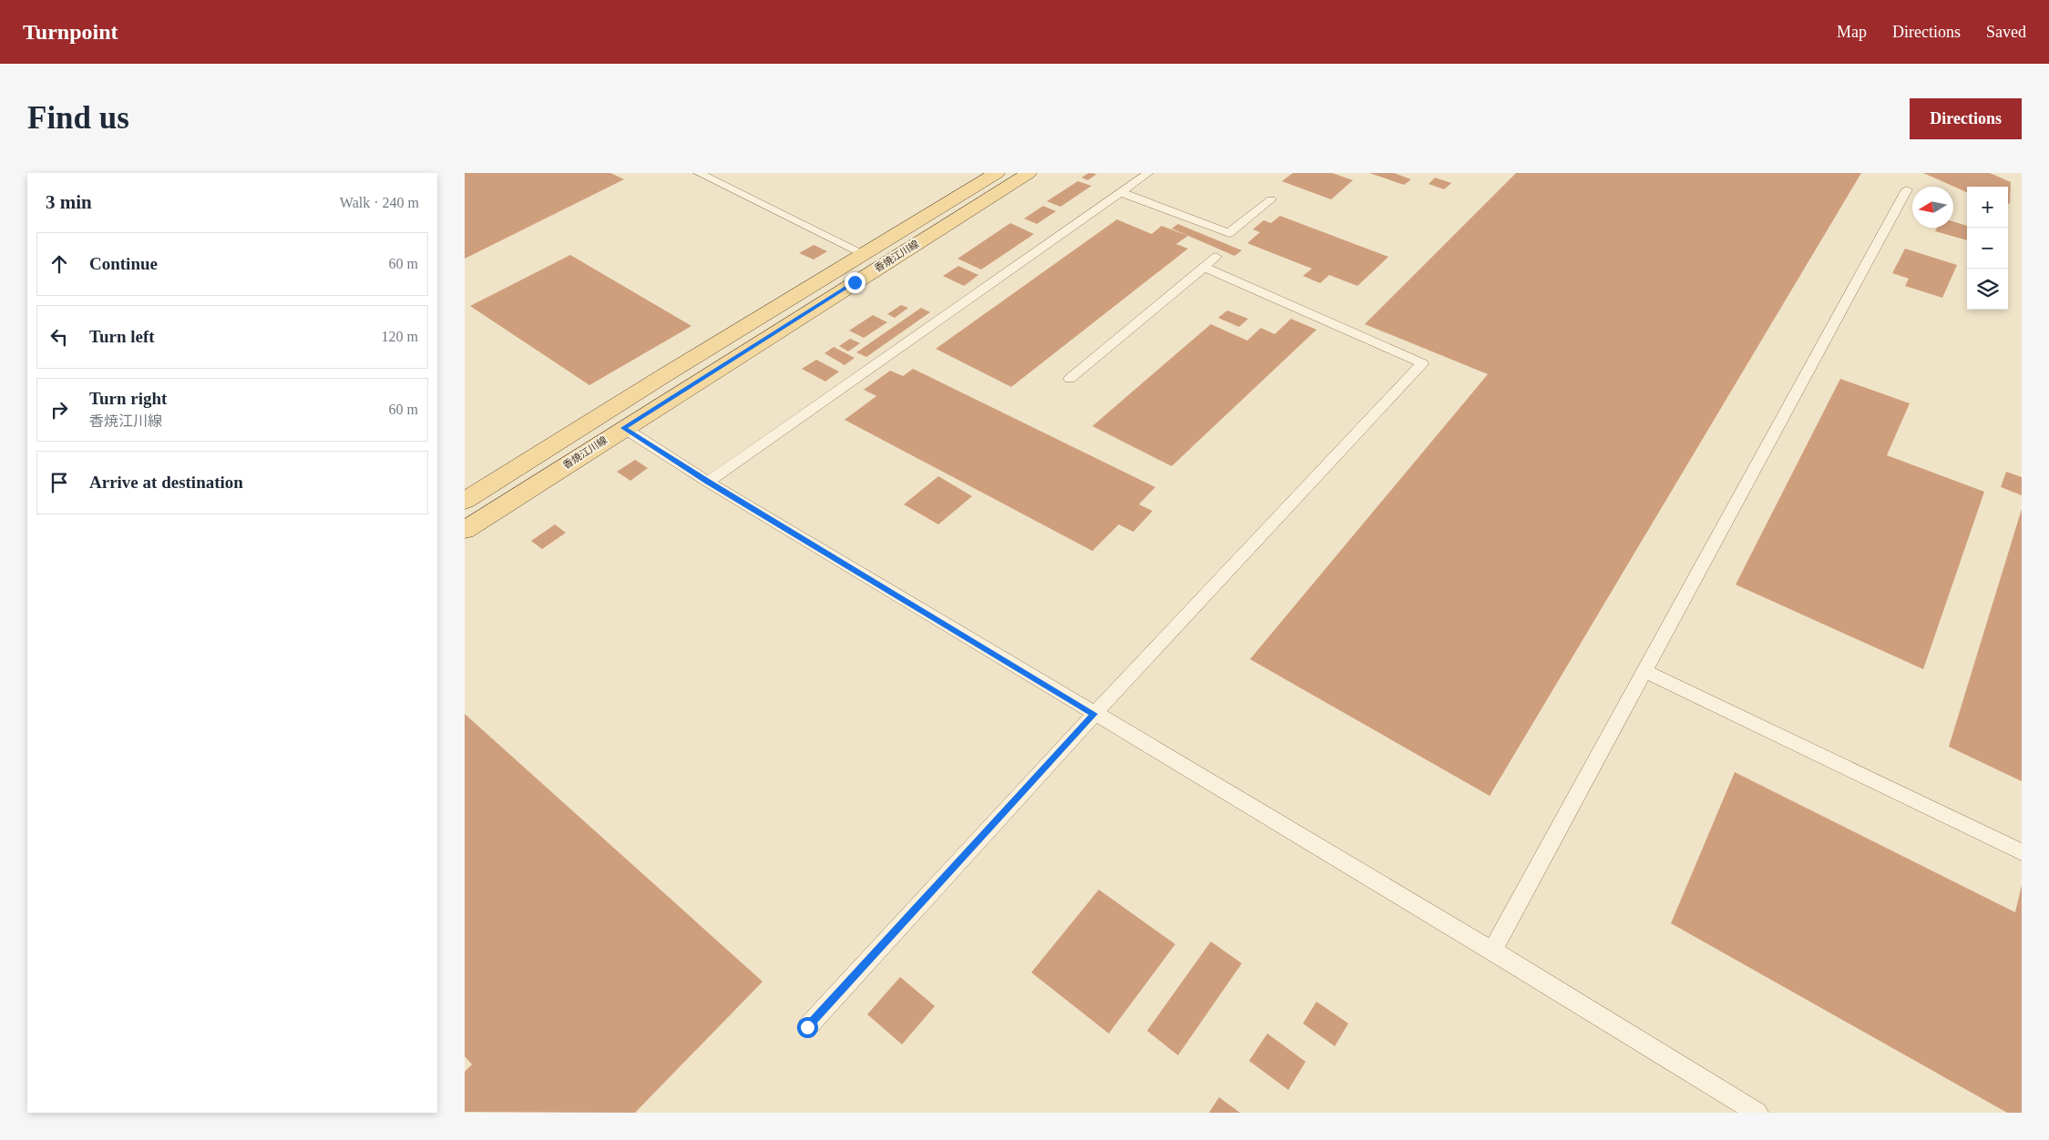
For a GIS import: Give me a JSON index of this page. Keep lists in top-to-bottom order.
{
  "streets": {
    "main road": ["香焼江川線"]
  },
  "north": "left",
  "page": {
    "header": "Turnpoint",
    "nav": ["Map", "Directions", "Saved"],
    "buttons": "Directions",
    "title": "Find us",
    "heading": ["3 min", "Walk · 240 m"],
    "map_buttons": ["+", "−"],
    "list": [
      ["Continue", "60 m"],
      ["Turn left", "120 m"],
      ["Turn right", "香焼江川線", "60 m"],
      "Arrive at destination"
    ]
  }
}
